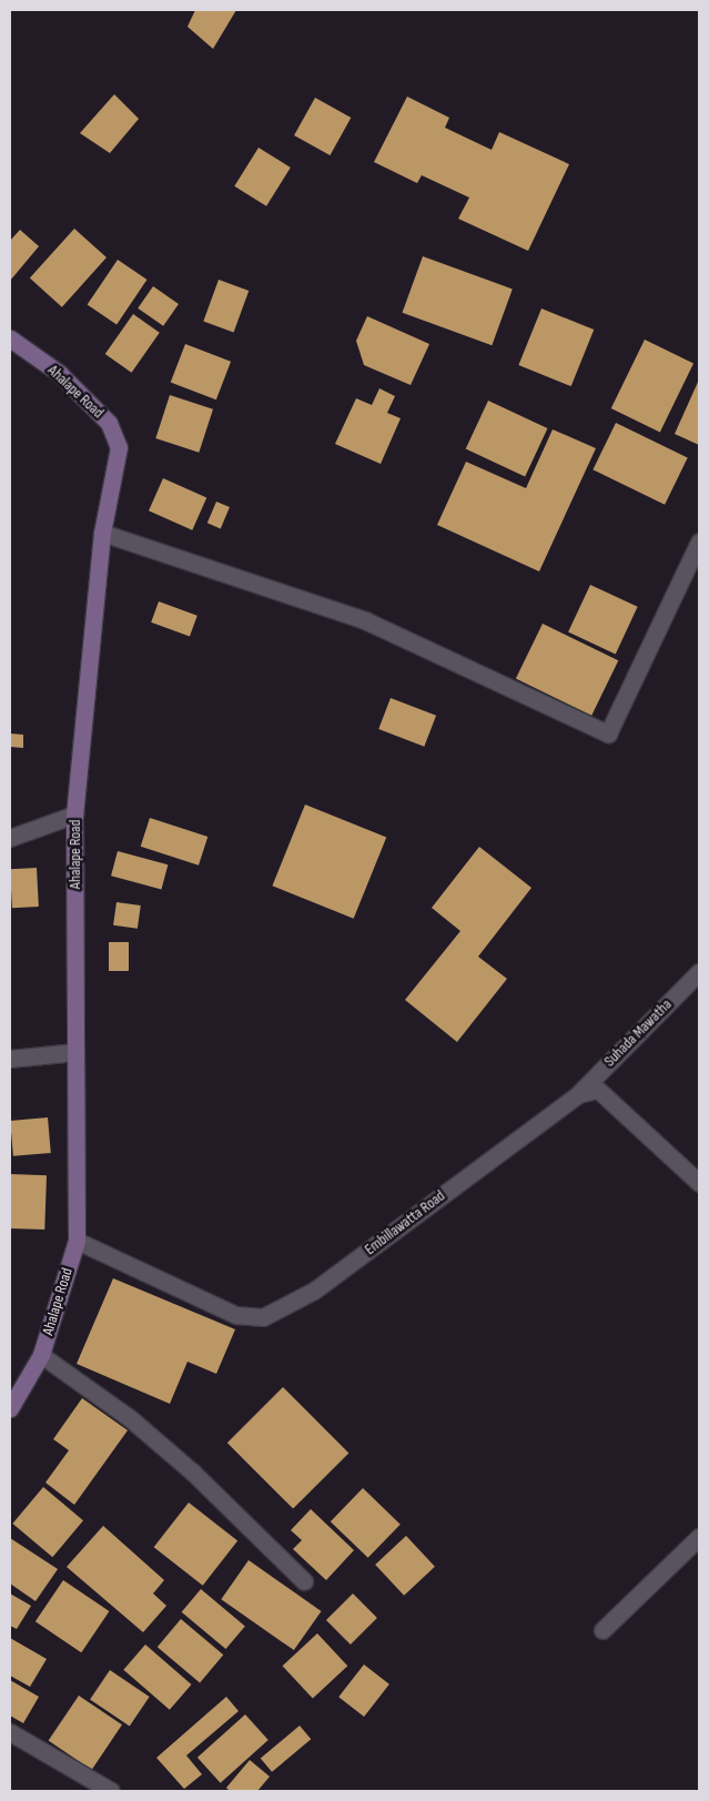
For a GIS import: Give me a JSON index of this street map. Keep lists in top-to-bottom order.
{
  "streets": {
    "street": ["Ahalape Road", "Suhada Mawatha", "Embillawatta Road"]
  },
  "crossings": [
    ["Ahalape Road", "Embillawatta Road"],
    ["Suhada Mawatha", "Embillawatta Road"]
  ]
}
